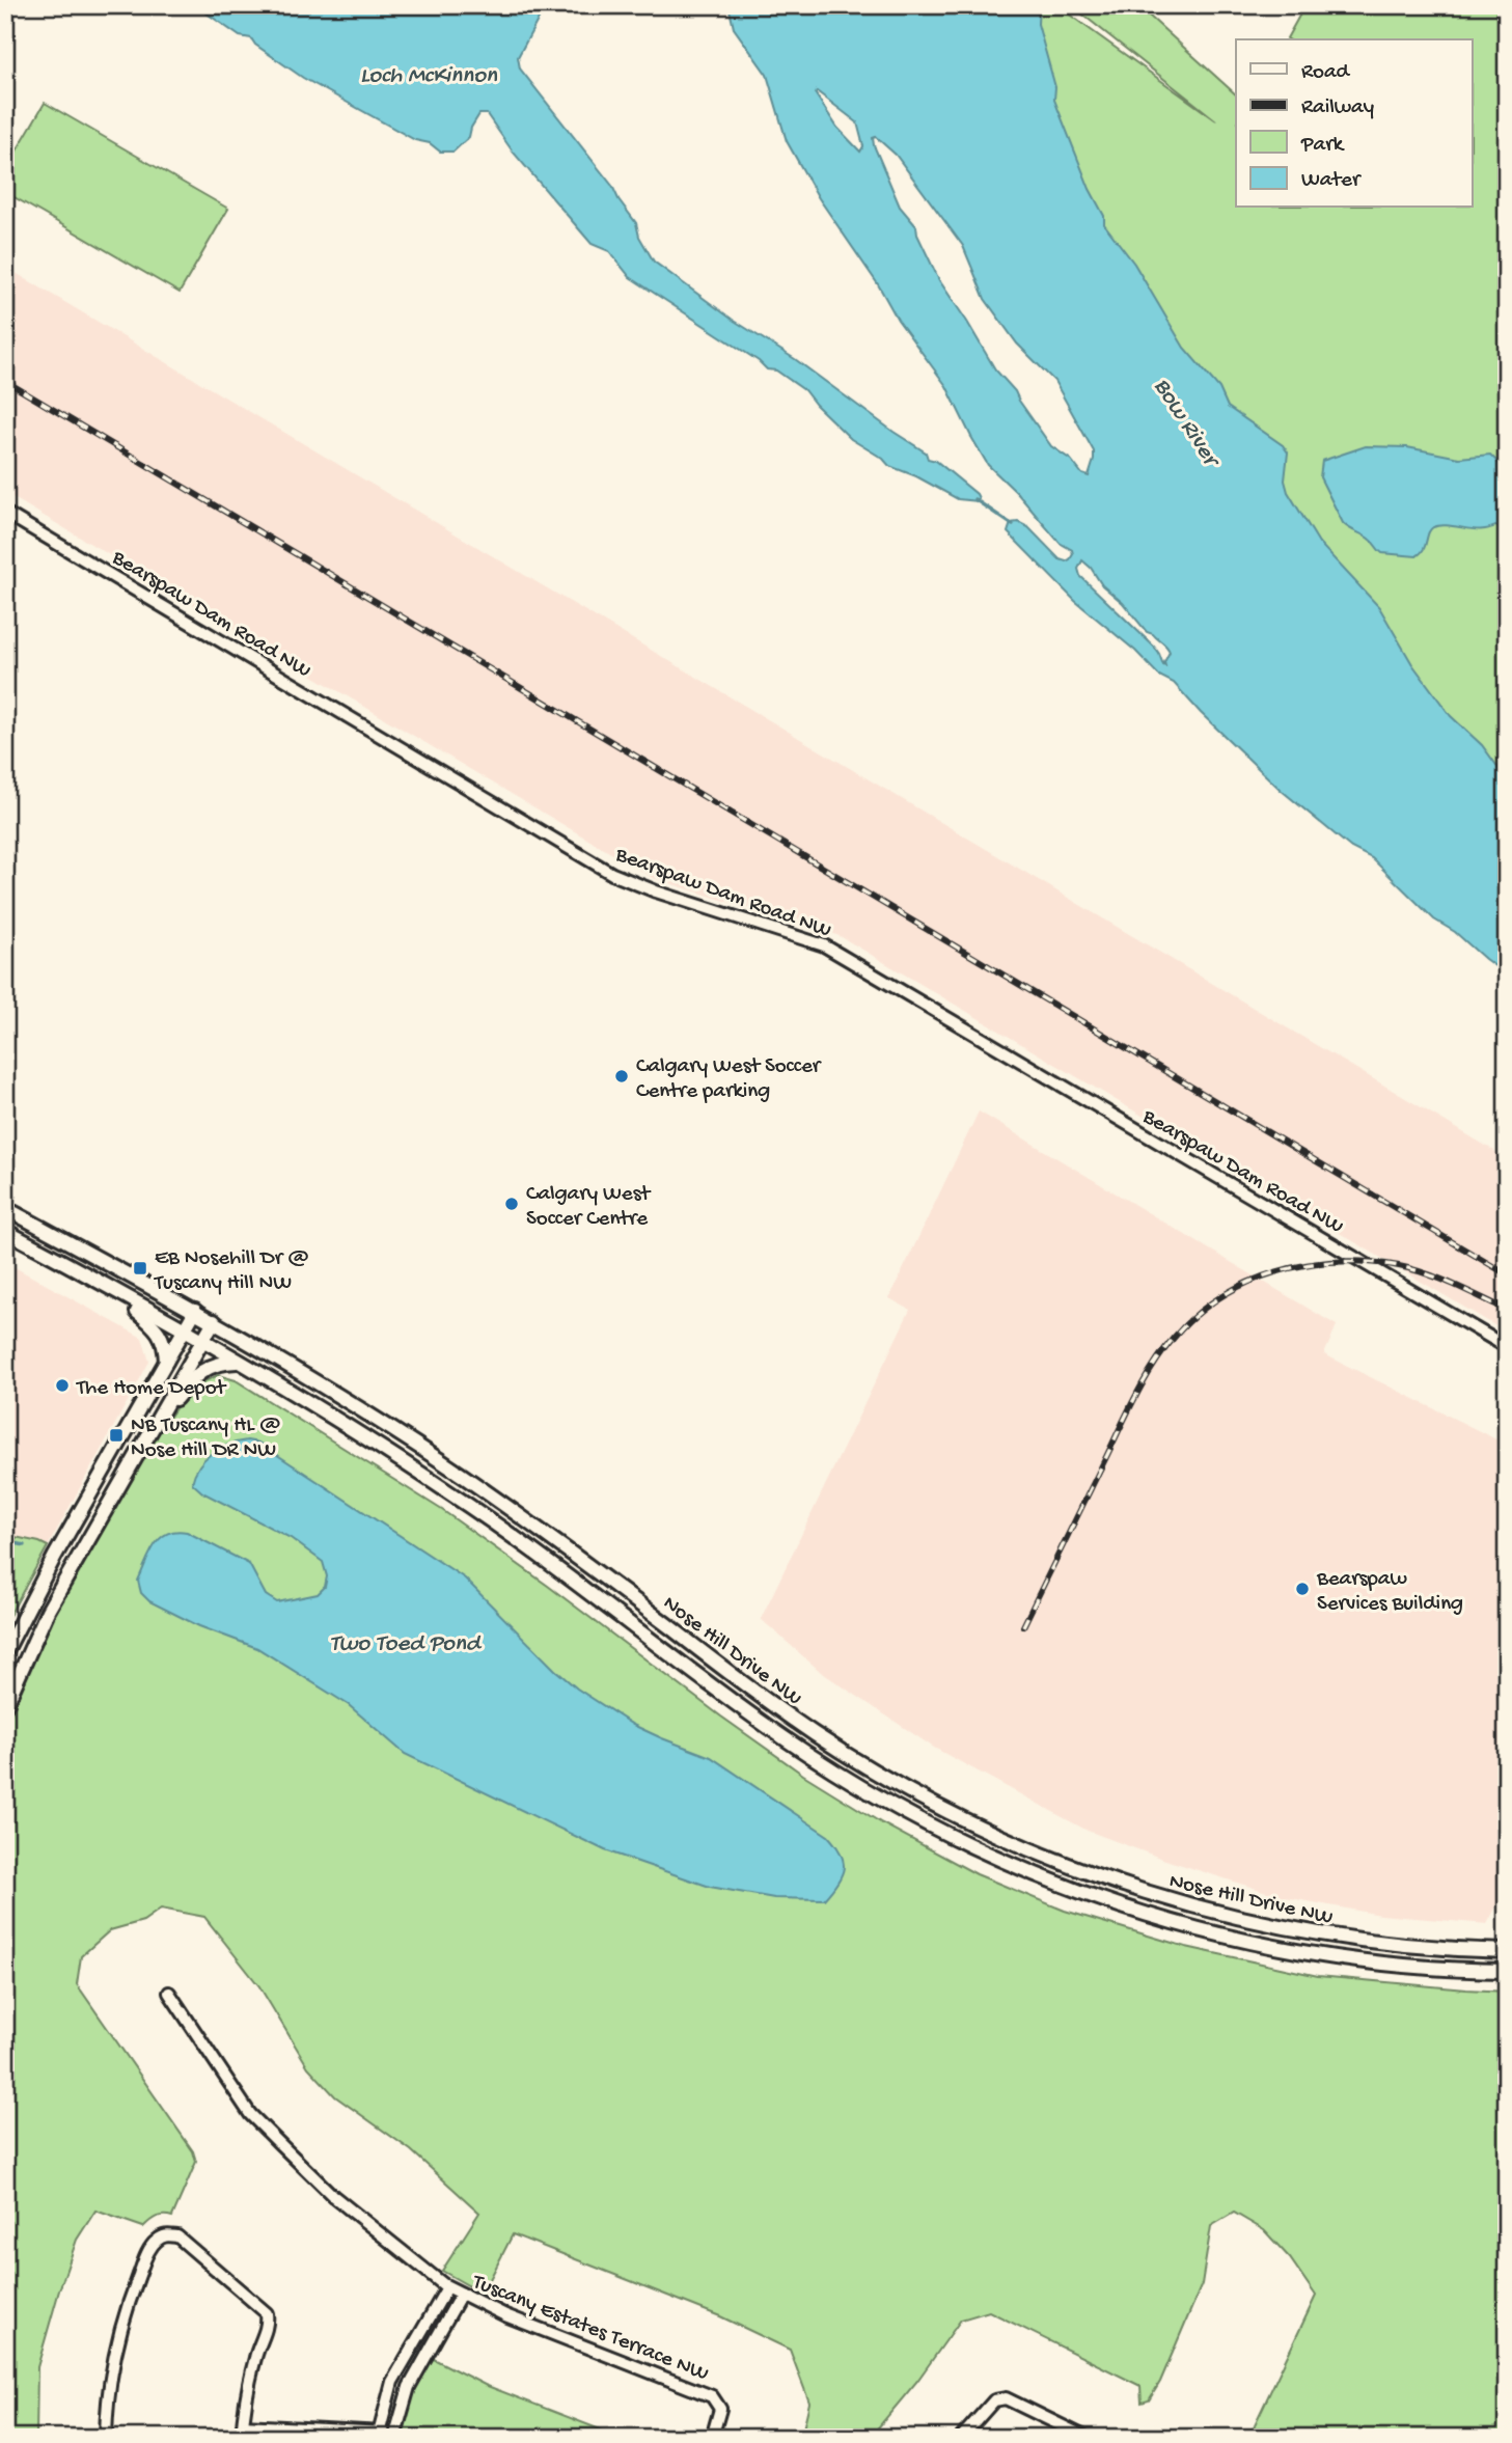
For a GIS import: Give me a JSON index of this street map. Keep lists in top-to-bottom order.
{
  "streets": {
    "street": ["Bearspaw Dam Road NW", "Nose Hill Drive NW", "Tuscany Estates Terrace NW"]
  },
  "water": ["Loch McKinnon", "Bow River", "Two Toed Pond"],
  "places": {
    "other": [
      "Calgary West Soccer Centre parking",
      "Calgary West Soccer Centre",
      "The Home Depot",
      "Bearspaw Services Building"
    ],
    "transit": ["EB Nosehill Dr @ Tuscany Hill NW", "NB Tuscany HL @ Nose Hill DR NW"]
  },
  "legend": [
    "Road",
    "Railway",
    "Park",
    "Water"
  ]
}
